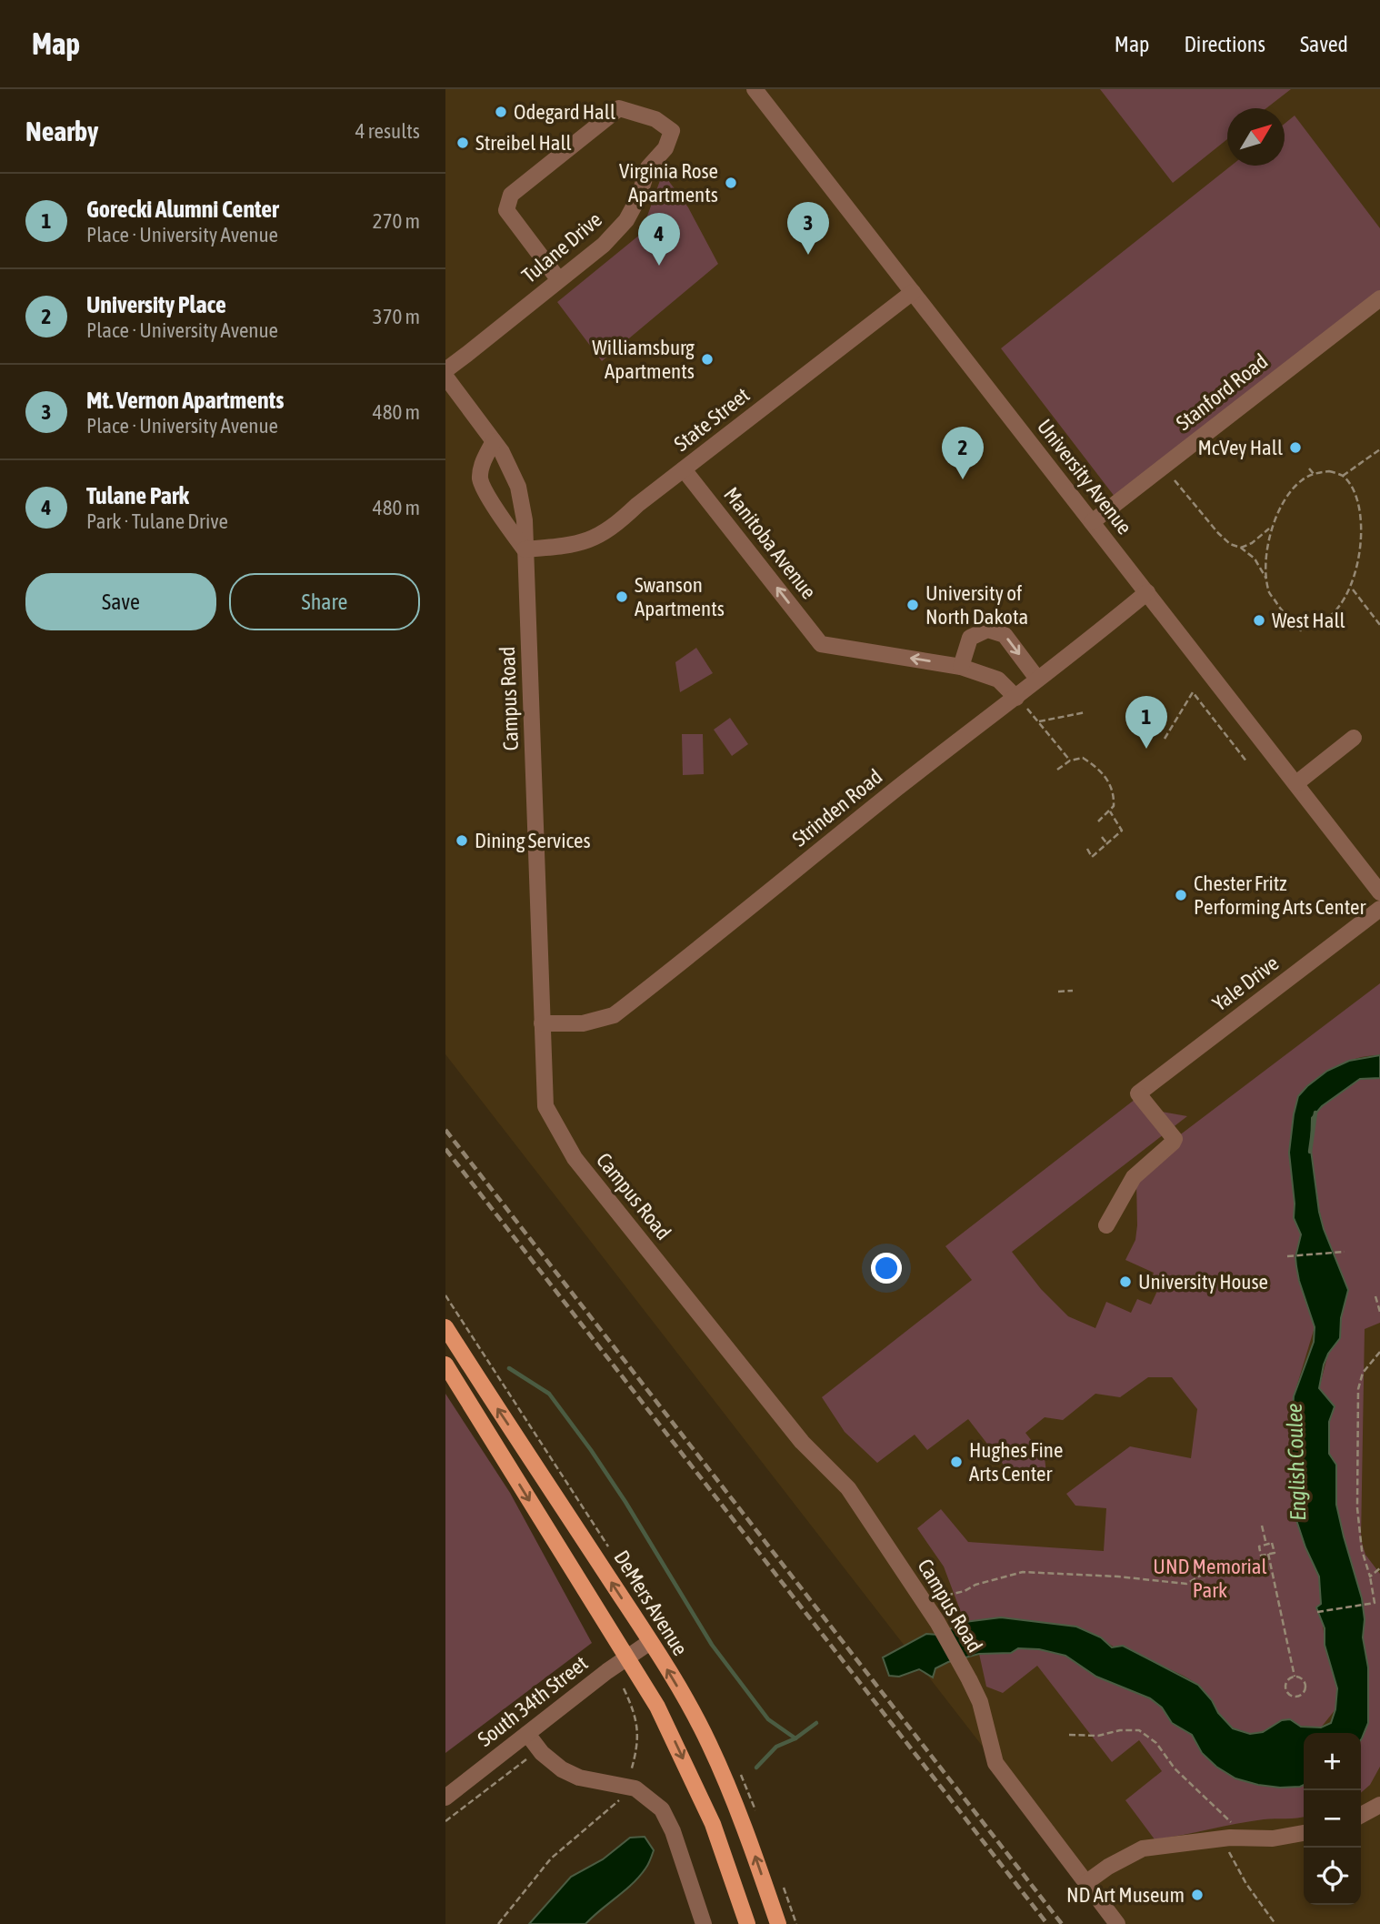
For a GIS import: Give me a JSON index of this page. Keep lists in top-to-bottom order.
{
  "streets": {
    "main road": ["DeMers Avenue"],
    "street": [
      "Tulane Drive",
      "Stanford Road",
      "State Street",
      "University Avenue",
      "Manitoba Avenue",
      "Campus Road",
      "Strinden Road",
      "Yale Drive",
      "South 34th Street"
    ]
  },
  "crossings": [
    ["Stanford Road", "University Avenue"],
    ["State Street", "University Avenue"],
    ["State Street", "Manitoba Avenue"],
    ["State Street", "Campus Road"],
    ["University Avenue", "Strinden Road"],
    ["Campus Road", "Strinden Road"],
    ["DeMers Avenue", "South 34th Street"]
  ],
  "one_way": ["Manitoba Avenue"],
  "water": ["English Coulee"],
  "parks": ["UND Memorial Park"],
  "places": [
    "Odegard Hall",
    "Streibel Hall",
    "Virginia Rose Apartments",
    "Williamsburg Apartments",
    "McVey Hall",
    "Swanson Apartments",
    "University of North Dakota",
    "West Hall",
    "Dining Services",
    "Chester Fritz Performing Arts Center",
    "University House",
    "Hughes Fine Arts Center",
    "ND Art Museum"
  ],
  "north": "top right",
  "page": {
    "header": "Map",
    "nav": ["Map", "Directions", "Saved"],
    "heading": ["Nearby", "4 results"],
    "list": [
      {
        "mark": "1",
        "name": "Gorecki Alumni Center",
        "note": "Place · University Avenue",
        "value": "270 m"
      },
      {
        "mark": "2",
        "name": "University Place",
        "note": "Place · University Avenue",
        "value": "370 m"
      },
      {
        "mark": "3",
        "name": "Mt. Vernon Apartments",
        "note": "Place · University Avenue",
        "value": "480 m"
      },
      {
        "mark": "4",
        "name": "Tulane Park",
        "note": "Park · Tulane Drive",
        "value": "480 m"
      }
    ],
    "pins": [
      "3",
      "4",
      "2",
      "1"
    ],
    "buttons": ["Save", "Share"],
    "map_buttons": ["+", "−"]
  }
}
